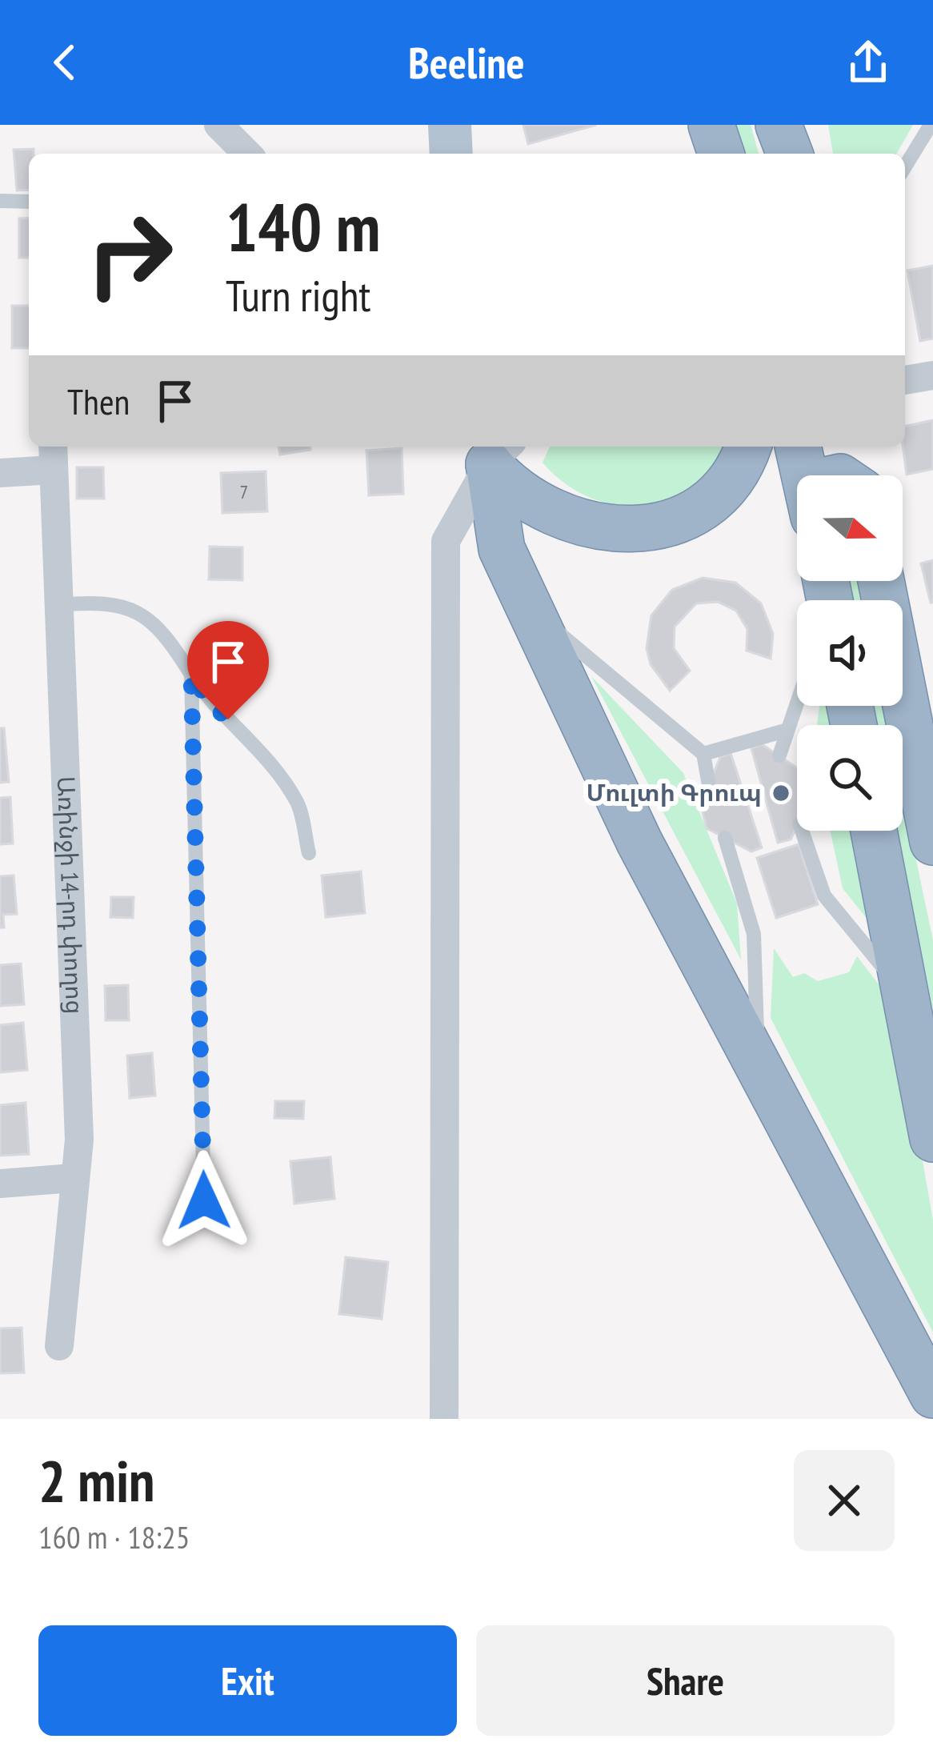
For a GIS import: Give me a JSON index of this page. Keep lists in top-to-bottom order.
{
  "streets": {
    "street": ["Առինջի 14-րդ փողոց"]
  },
  "places": ["Մուլտի Գրուպ"],
  "house_numbers": ["7"],
  "north": "right",
  "page": {
    "header": "Beeline",
    "turn": ["140 m", "Turn right"],
    "then": "Then",
    "heading": ["2 min", "160 m · 18:25"],
    "buttons": ["Exit", "Share"]
  }
}
